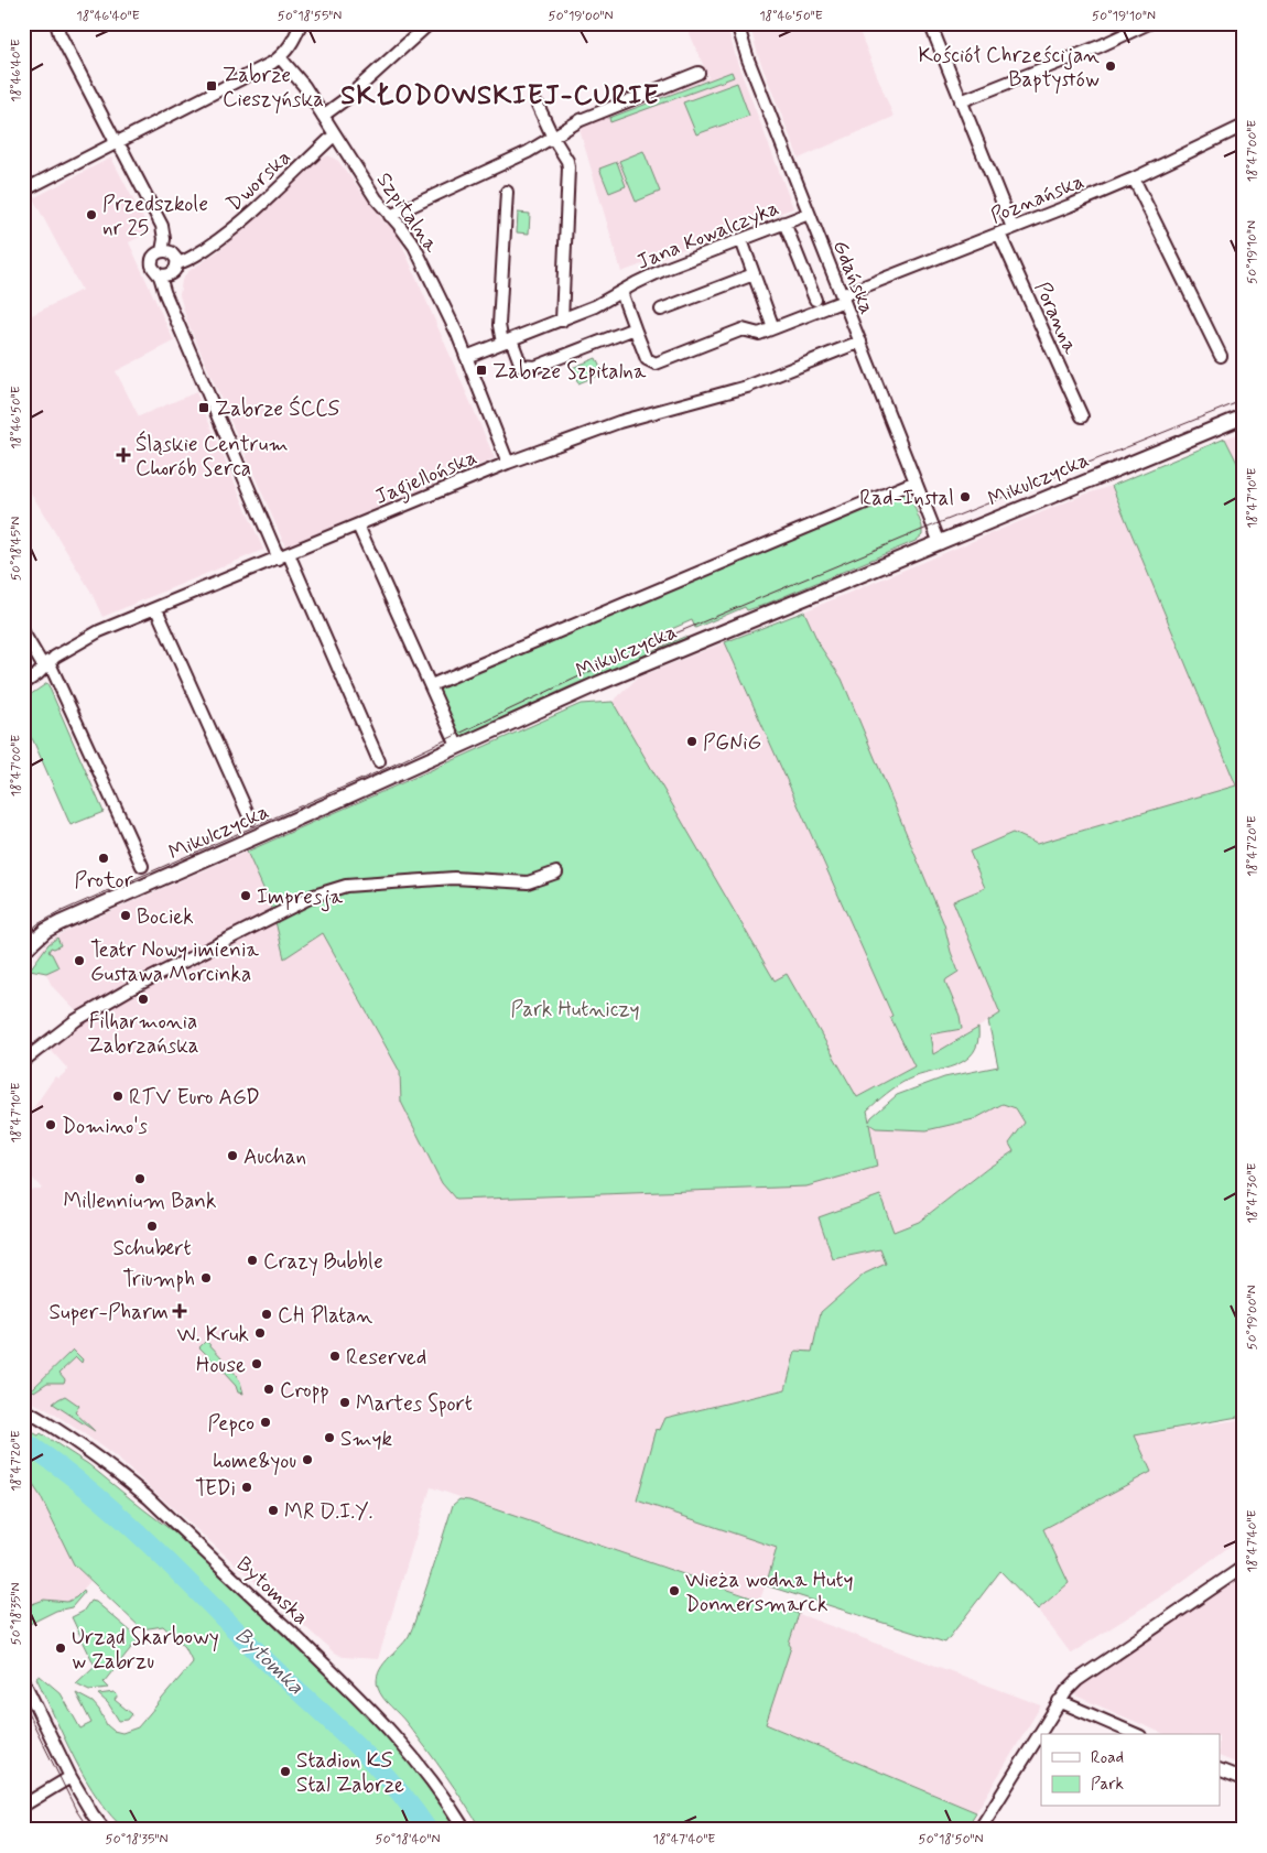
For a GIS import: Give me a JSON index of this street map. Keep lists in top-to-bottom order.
{
  "streets": {
    "main road": ["Mikulczycka"],
    "street": [
      "Dworska",
      "Poznańska",
      "Szpitalna",
      "Jana Kowalczyka",
      "Gdańska",
      "Poranna",
      "Jagiellońska",
      "Bytomska"
    ]
  },
  "crossings": [
    ["Dworska", "Szpitalna"],
    ["Poznańska", "Jana Kowalczyka"],
    ["Poznańska", "Gdańska"],
    ["Poznańska", "Poranna"],
    ["Szpitalna", "Jana Kowalczyka"],
    ["Szpitalna", "Jagiellońska"],
    ["Jana Kowalczyka", "Gdańska"],
    ["Gdańska", "Jagiellońska"],
    ["Gdańska", "Mikulczycka"]
  ],
  "districts": ["SKŁODOWSKIEJ-CURIE"],
  "water": ["Bytomka"],
  "parks": ["Park Hutniczy"],
  "places": {
    "other": [
      "Kościół Chrześcijan Baptystów",
      "Przedszkole nr 25",
      "Rad-Instal",
      "PGNiG",
      "Protor",
      "Impresja",
      "Bociek",
      "Teatr Nowy imienia Gustawa Morcinka",
      "Filharmonia Zabrzańska",
      "RTV Euro AGD",
      "Domino's",
      "Auchan",
      "Millennium Bank",
      "Schubert",
      "Crazy Bubble",
      "Triumph",
      "CH Platan",
      "W. Kruk",
      "Reserved",
      "House",
      "Cropp",
      "Martes Sport",
      "Pepco",
      "Smyk",
      "home&you",
      "TEDi",
      "MR D.I.Y.",
      "Wieża wodna Huty Donnersmarck",
      "Urząd Skarbowy w Zabrzu",
      "Stadion KS Stal Zabrze"
    ],
    "transit": ["Zabrze Cieszyńska", "Zabrze Szpitalna", "Zabrze ŚCCS"],
    "health": ["Śląskie Centrum Chorób Serca", "Super-Pharm"]
  },
  "legend": ["Road", "Park"],
  "coordinates": [
    "18°46'40\"E",
    "50°18'55\"N",
    "50°19'00\"N",
    "18°46'50\"E",
    "50°19'10\"N",
    "18°47'00\"E",
    "18°47'10\"E",
    "50°18'45\"N",
    "18°47'20\"E",
    "18°47'30\"E",
    "18°47'40\"E",
    "50°18'35\"N",
    "50°18'40\"N",
    "50°18'50\"N"
  ]
}
